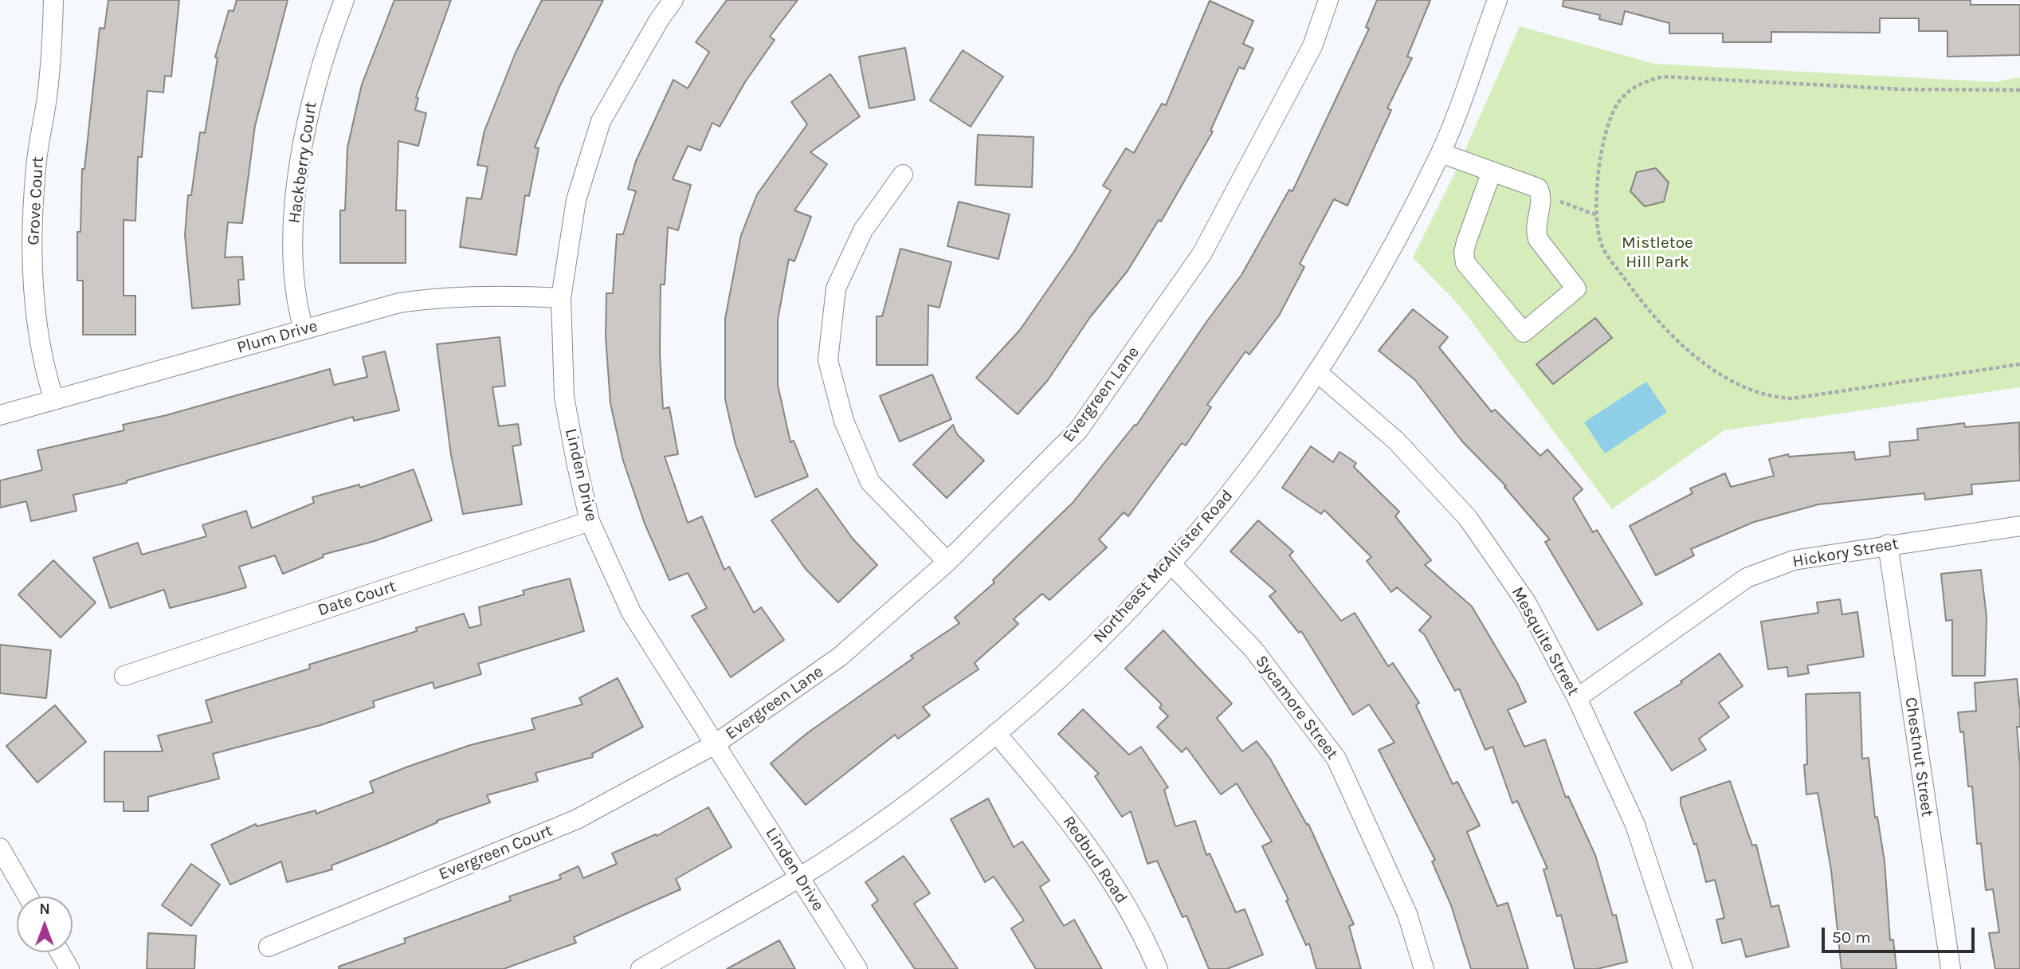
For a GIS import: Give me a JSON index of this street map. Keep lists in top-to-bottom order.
{
  "streets": {
    "street": [
      "Hackberry Court",
      "Grove Court",
      "Plum Drive",
      "Evergreen Lane",
      "Linden Drive",
      "Hickory Street",
      "Northeast McAllister Road",
      "Date Court",
      "Mesquite Street",
      "Sycamore Street",
      "Chestnut Street",
      "Evergreen Court",
      "Redbud Road"
    ]
  },
  "crossings": [
    ["Hackberry Court", "Plum Drive"],
    ["Grove Court", "Plum Drive"],
    ["Plum Drive", "Linden Drive"],
    ["Evergreen Lane", "Linden Drive"],
    ["Evergreen Lane", "Evergreen Court"],
    ["Linden Drive", "Northeast McAllister Road"],
    ["Linden Drive", "Date Court"],
    ["Linden Drive", "Evergreen Court"],
    ["Hickory Street", "Mesquite Street"],
    ["Hickory Street", "Chestnut Street"],
    ["Northeast McAllister Road", "Mesquite Street"],
    ["Northeast McAllister Road", "Sycamore Street"],
    ["Northeast McAllister Road", "Redbud Road"]
  ],
  "parks": ["Mistletoe Hill Park"],
  "scale_bar": "50 m",
  "north": "top"
}
